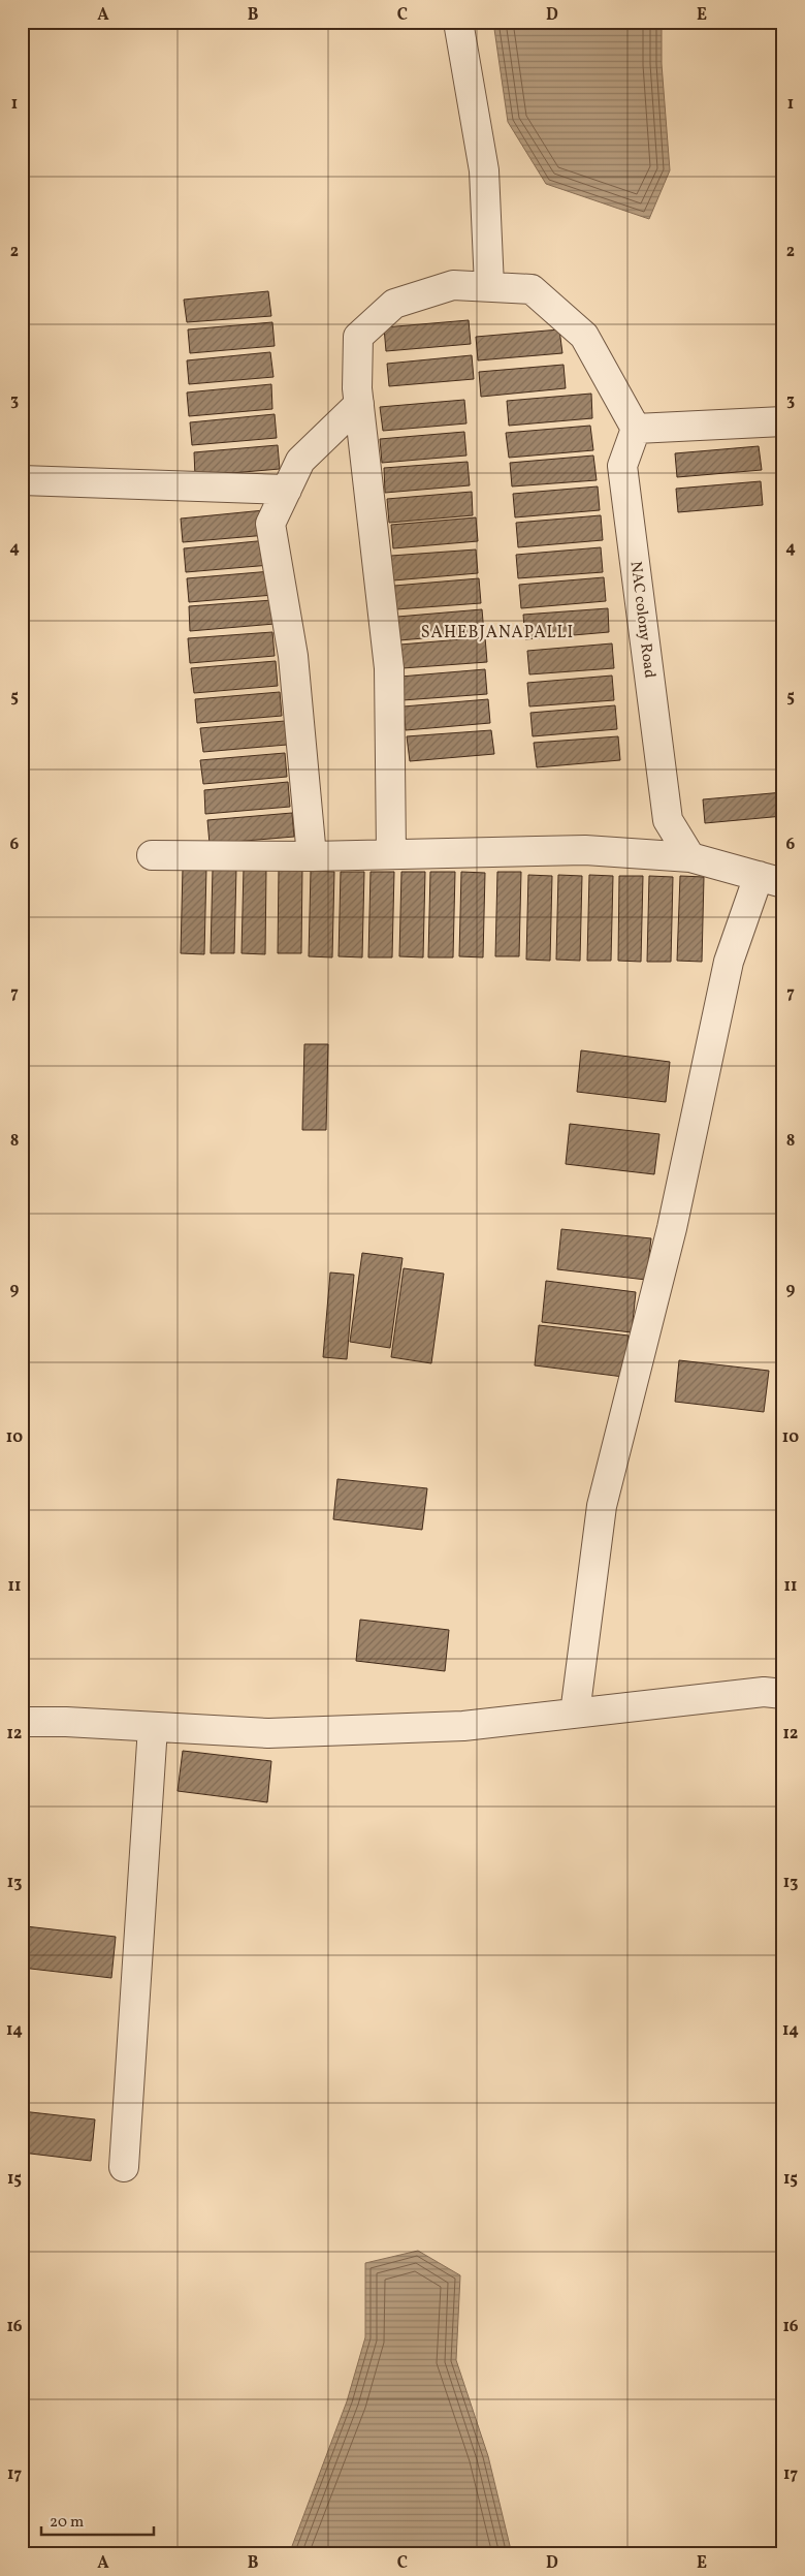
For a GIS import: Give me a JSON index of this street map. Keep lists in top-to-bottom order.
{
  "streets": {
    "street": ["NAC colony Road"]
  },
  "districts": ["SAHEBJANAPALLI"],
  "scale_bar": "20 m",
  "grid": {
    "columns": [
      "A",
      "B",
      "C",
      "D",
      "E"
    ],
    "rows": [
      "1",
      "2",
      "3",
      "4",
      "5",
      "6",
      "7",
      "8",
      "9",
      "10",
      "11",
      "12",
      "13",
      "14",
      "15",
      "16",
      "17"
    ]
  }
}
